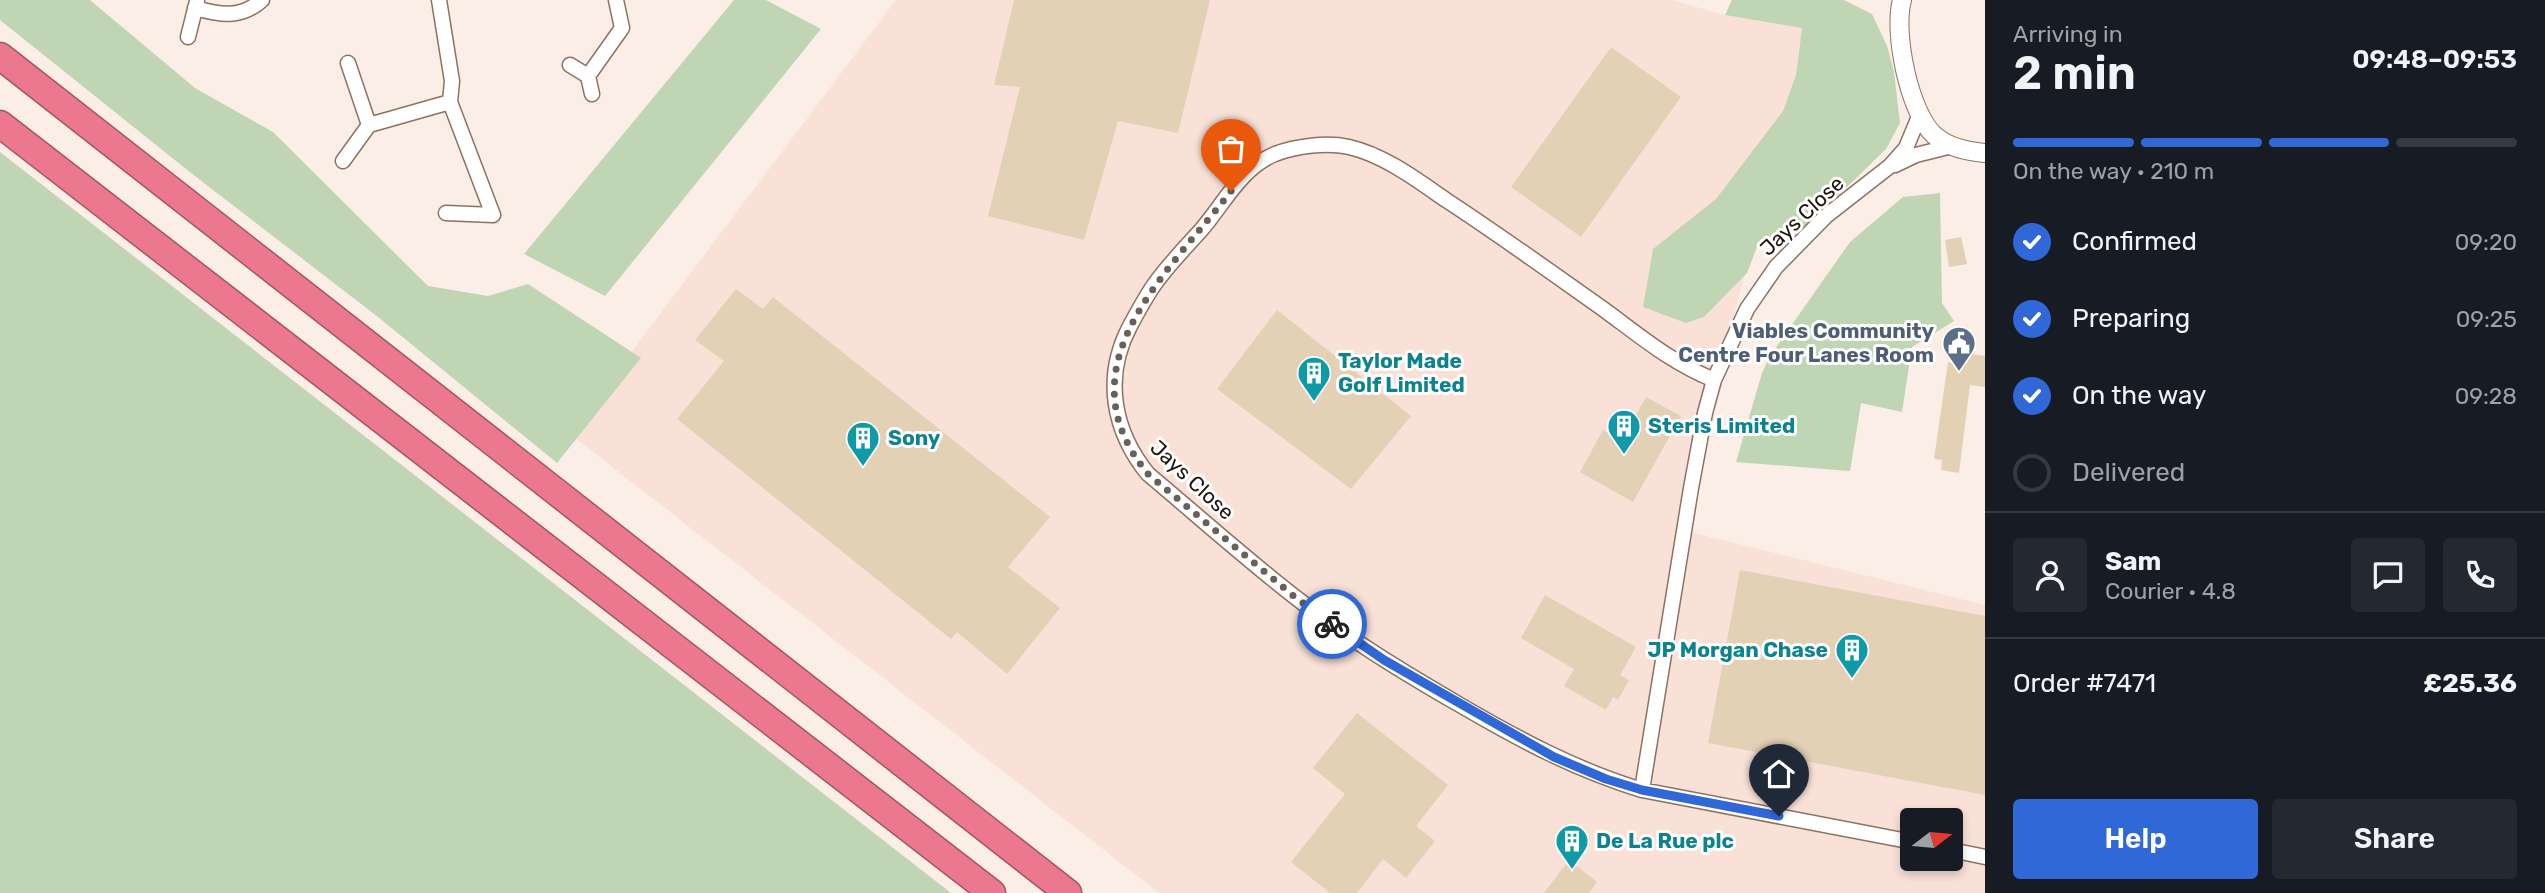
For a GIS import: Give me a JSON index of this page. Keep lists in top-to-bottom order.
{
  "streets": {
    "street": ["Jays Close"]
  },
  "places": {
    "public building": ["Viables Community Centre Four Lanes Room"],
    "building": [
      "Taylor Made Golf Limited",
      "Steris Limited",
      "Sony",
      "JP Morgan Chase",
      "De La Rue plc"
    ]
  },
  "north": "right",
  "page": {
    "heading": ["2 min", "Arriving in", "09:48–09:53"],
    "panel": [
      "Sam",
      "Courier · 4.8",
      "Order #7471",
      "£25.36"
    ],
    "bar": "On the way · 210 m",
    "list": [
      ["Confirmed", "09:20"],
      ["Preparing", "09:25"],
      ["On the way", "09:28"],
      "Delivered"
    ],
    "buttons": ["Help", "Share"]
  }
}
